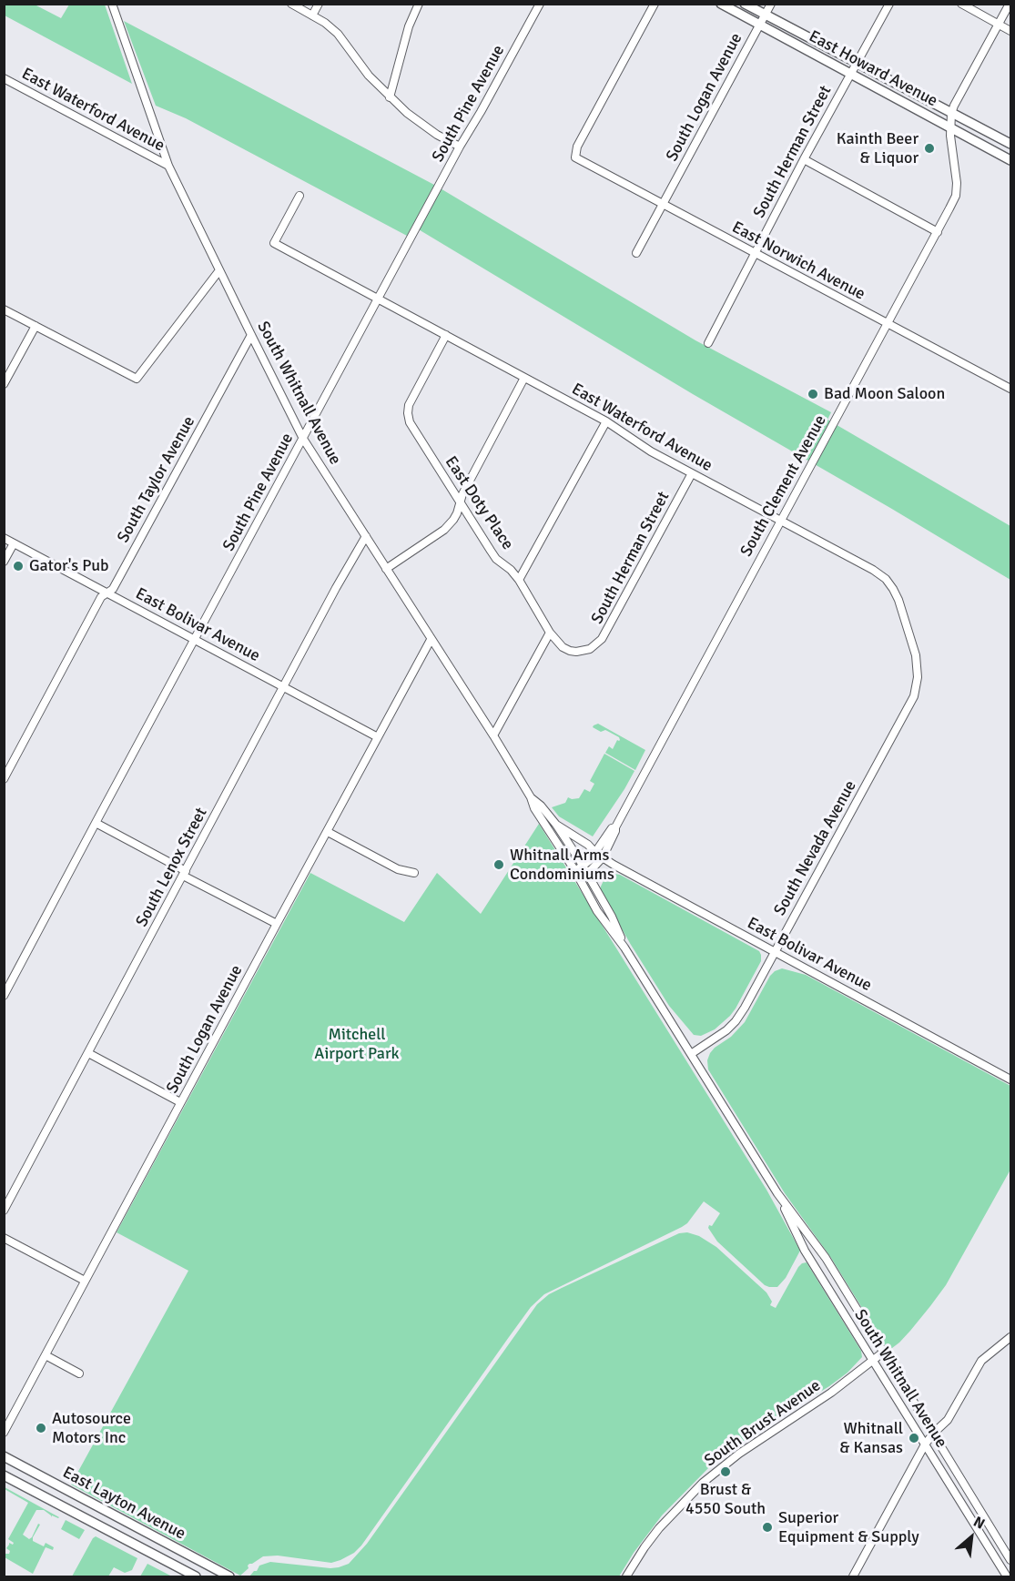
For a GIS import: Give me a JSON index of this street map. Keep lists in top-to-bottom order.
{
  "streets": {
    "main road": ["East Howard Avenue", "East Layton Avenue"],
    "street": [
      "South Logan Avenue",
      "South Pine Avenue",
      "East Waterford Avenue",
      "South Herman Street",
      "East Norwich Avenue",
      "South Whitnall Avenue",
      "South Taylor Avenue",
      "South Clement Avenue",
      "East Doty Place",
      "East Bolivar Avenue",
      "South Nevada Avenue",
      "South Lenox Street",
      "South Brust Avenue"
    ]
  },
  "crossings": [
    ["East Howard Avenue", "South Logan Avenue"],
    ["East Howard Avenue", "South Herman Street"],
    ["East Howard Avenue", "South Clement Avenue"],
    ["South Logan Avenue", "East Norwich Avenue"],
    ["South Logan Avenue", "South Whitnall Avenue"],
    ["South Logan Avenue", "East Bolivar Avenue"],
    ["South Pine Avenue", "East Waterford Avenue"],
    ["South Pine Avenue", "South Whitnall Avenue"],
    ["South Pine Avenue", "East Bolivar Avenue"],
    ["East Waterford Avenue", "South Herman Street"],
    ["East Waterford Avenue", "South Whitnall Avenue"],
    ["East Waterford Avenue", "South Clement Avenue"],
    ["East Waterford Avenue", "East Doty Place"],
    ["East Waterford Avenue", "South Nevada Avenue"],
    ["South Herman Street", "East Norwich Avenue"],
    ["South Herman Street", "East Doty Place"],
    ["East Norwich Avenue", "South Clement Avenue"],
    ["South Whitnall Avenue", "South Taylor Avenue"],
    ["South Whitnall Avenue", "South Clement Avenue"],
    ["South Whitnall Avenue", "East Bolivar Avenue"],
    ["South Whitnall Avenue", "South Nevada Avenue"],
    ["South Whitnall Avenue", "South Lenox Street"],
    ["South Whitnall Avenue", "South Brust Avenue"],
    ["South Taylor Avenue", "East Bolivar Avenue"],
    ["South Clement Avenue", "East Bolivar Avenue"],
    ["East Bolivar Avenue", "South Nevada Avenue"],
    ["East Bolivar Avenue", "South Lenox Street"]
  ],
  "parks": ["Mitchell Airport Park"],
  "places": [
    "Kainth Beer & Liquor",
    "Bad Moon Saloon",
    "Gator's Pub",
    "Whitnall Arms Condominiums",
    "Autosource Motors Inc",
    "Whitnall & Kansas",
    "Brust & 4550 South",
    "Superior Equipment & Supply"
  ],
  "north": "top right"
}
